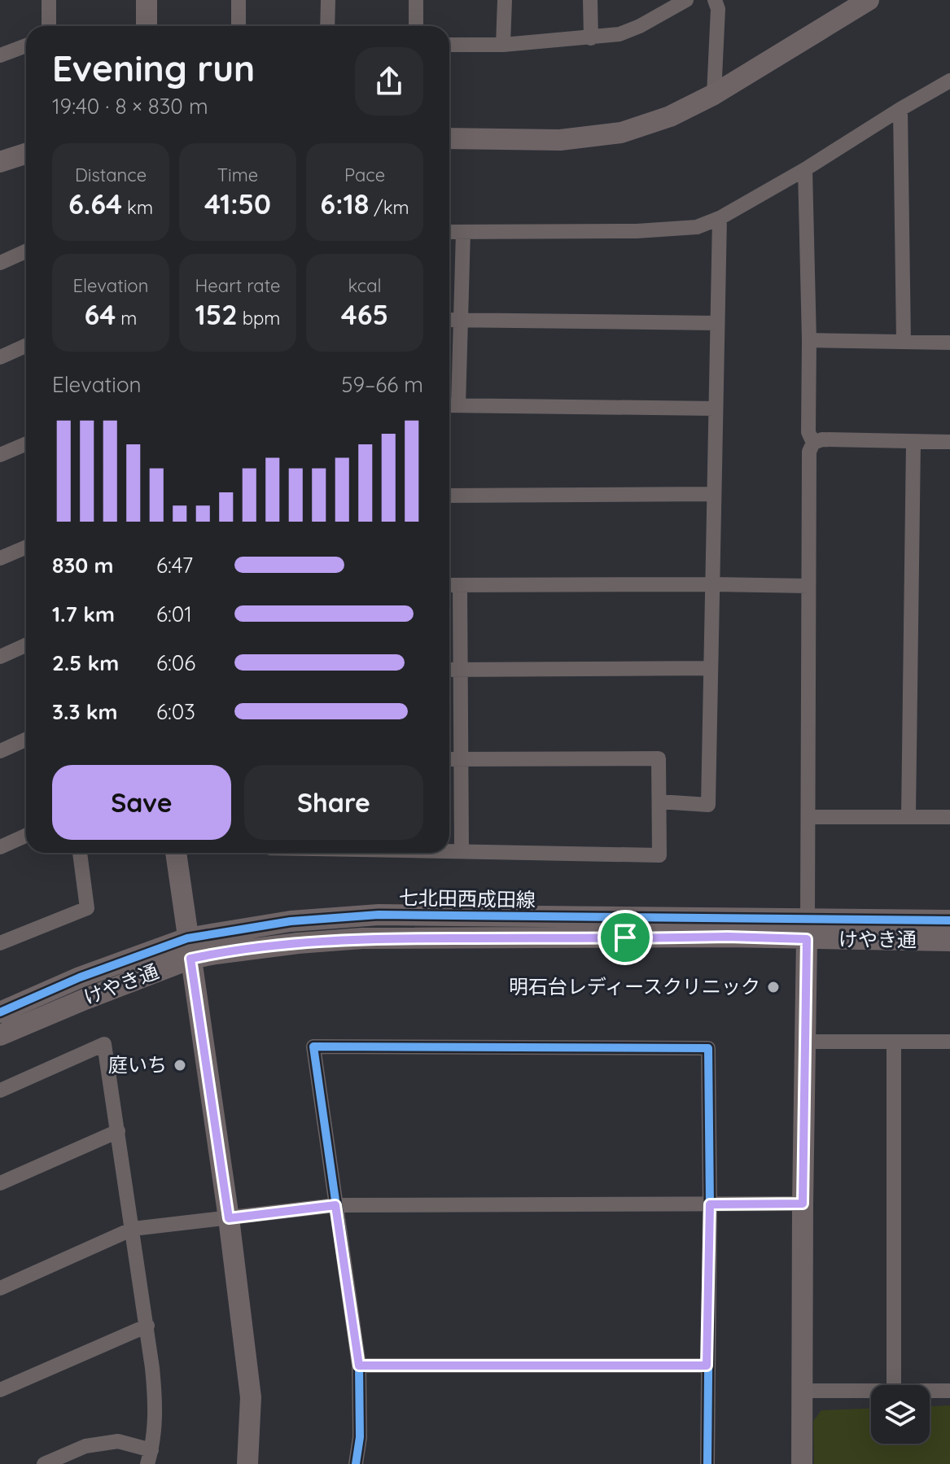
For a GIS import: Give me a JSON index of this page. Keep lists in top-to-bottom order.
{
  "streets": {
    "street": ["けやき通"],
    "cycle path": ["七北田西成田線"]
  },
  "places": ["明石台レディースクリニック", "庭いち"],
  "page": {
    "heading": ["Evening run", "19:40 · 8 × 830 m"],
    "stats": [
      ["Distance", "6.64 km"],
      ["Time", "41:50"],
      ["Pace", "6:18 /km"],
      ["Elevation", "64 m"],
      ["Heart rate", "152 bpm"],
      ["kcal", "465"]
    ],
    "chart": ["Elevation", "59–66 m"],
    "list": [
      {
        "name": "830 m",
        "note": "6:47"
      },
      {
        "name": "1.7 km",
        "note": "6:01"
      },
      {
        "name": "2.5 km",
        "note": "6:06"
      },
      {
        "name": "3.3 km",
        "note": "6:03"
      }
    ],
    "buttons": ["Save", "Share"]
  }
}
